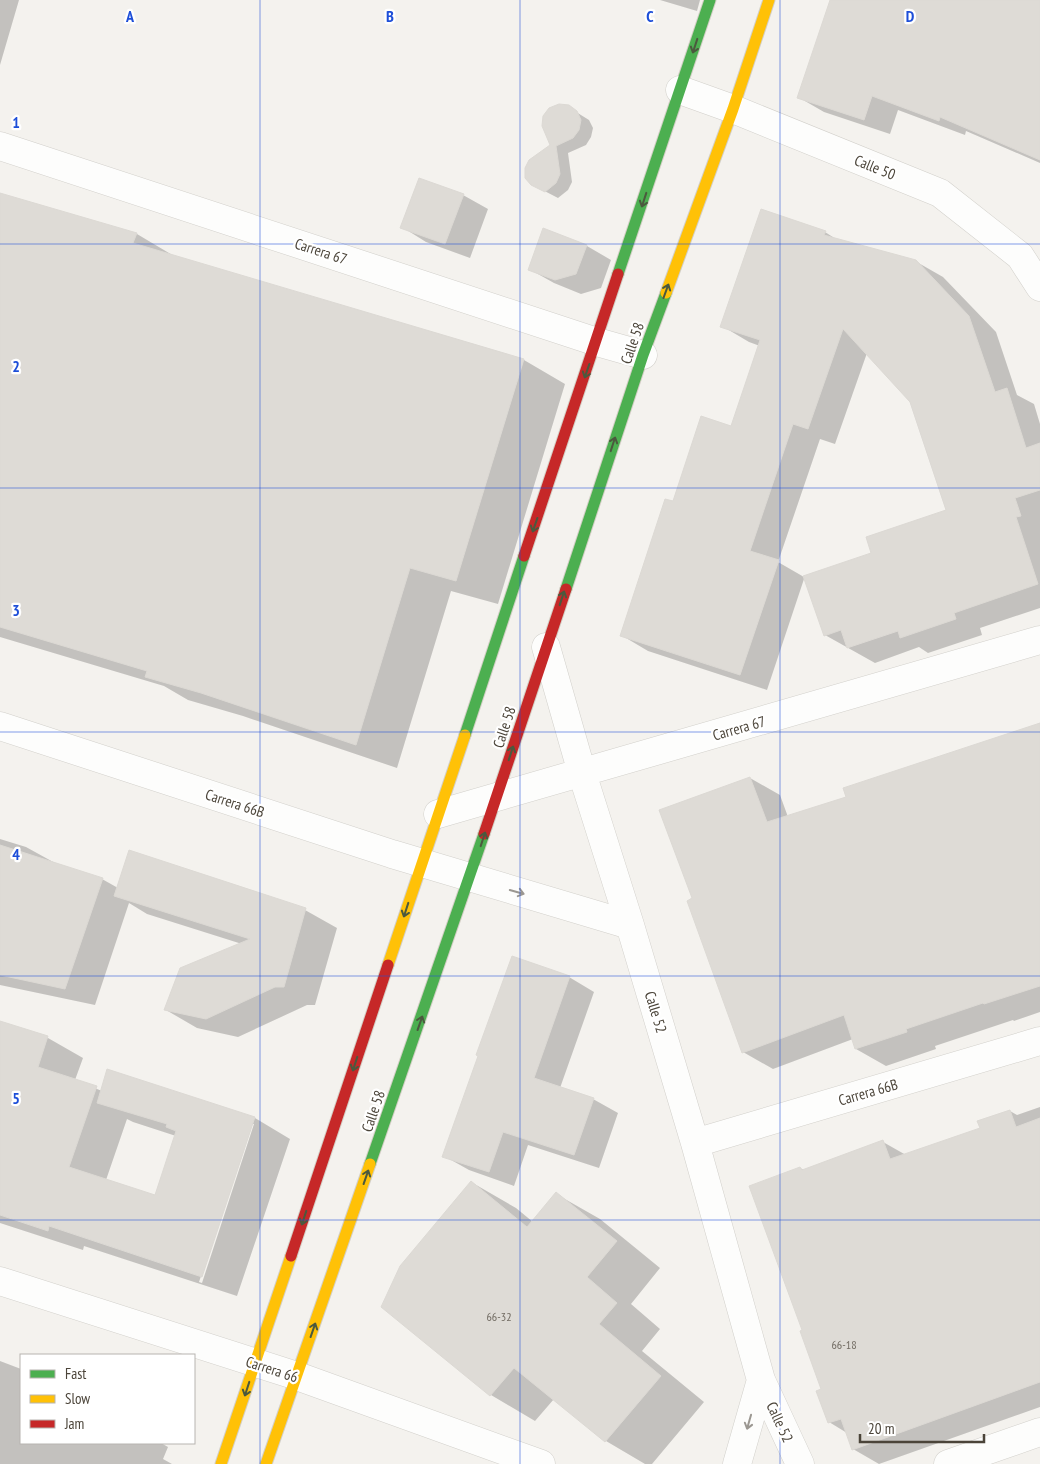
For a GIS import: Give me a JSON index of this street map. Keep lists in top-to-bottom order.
{
  "streets": {
    "street": [
      "Calle 50",
      "Carrera 67",
      "Calle 58",
      "Carrera 66B",
      "Calle 52",
      "Carrera 66"
    ]
  },
  "crossings": [
    ["Calle 50", "Calle 58"],
    ["Carrera 67", "Calle 58"],
    ["Carrera 67", "Calle 52"],
    ["Calle 58", "Carrera 66B"],
    ["Calle 58", "Calle 52"],
    ["Calle 58", "Carrera 66"],
    ["Carrera 66B", "Calle 52"]
  ],
  "house_numbers": ["66-32", "66-18"],
  "legend": ["Fast", "Slow", "Jam"],
  "scale_bar": "20 m",
  "grid": {
    "columns": [
      "A",
      "B",
      "C",
      "D"
    ],
    "rows": [
      "1",
      "2",
      "3",
      "4",
      "5"
    ]
  }
}
